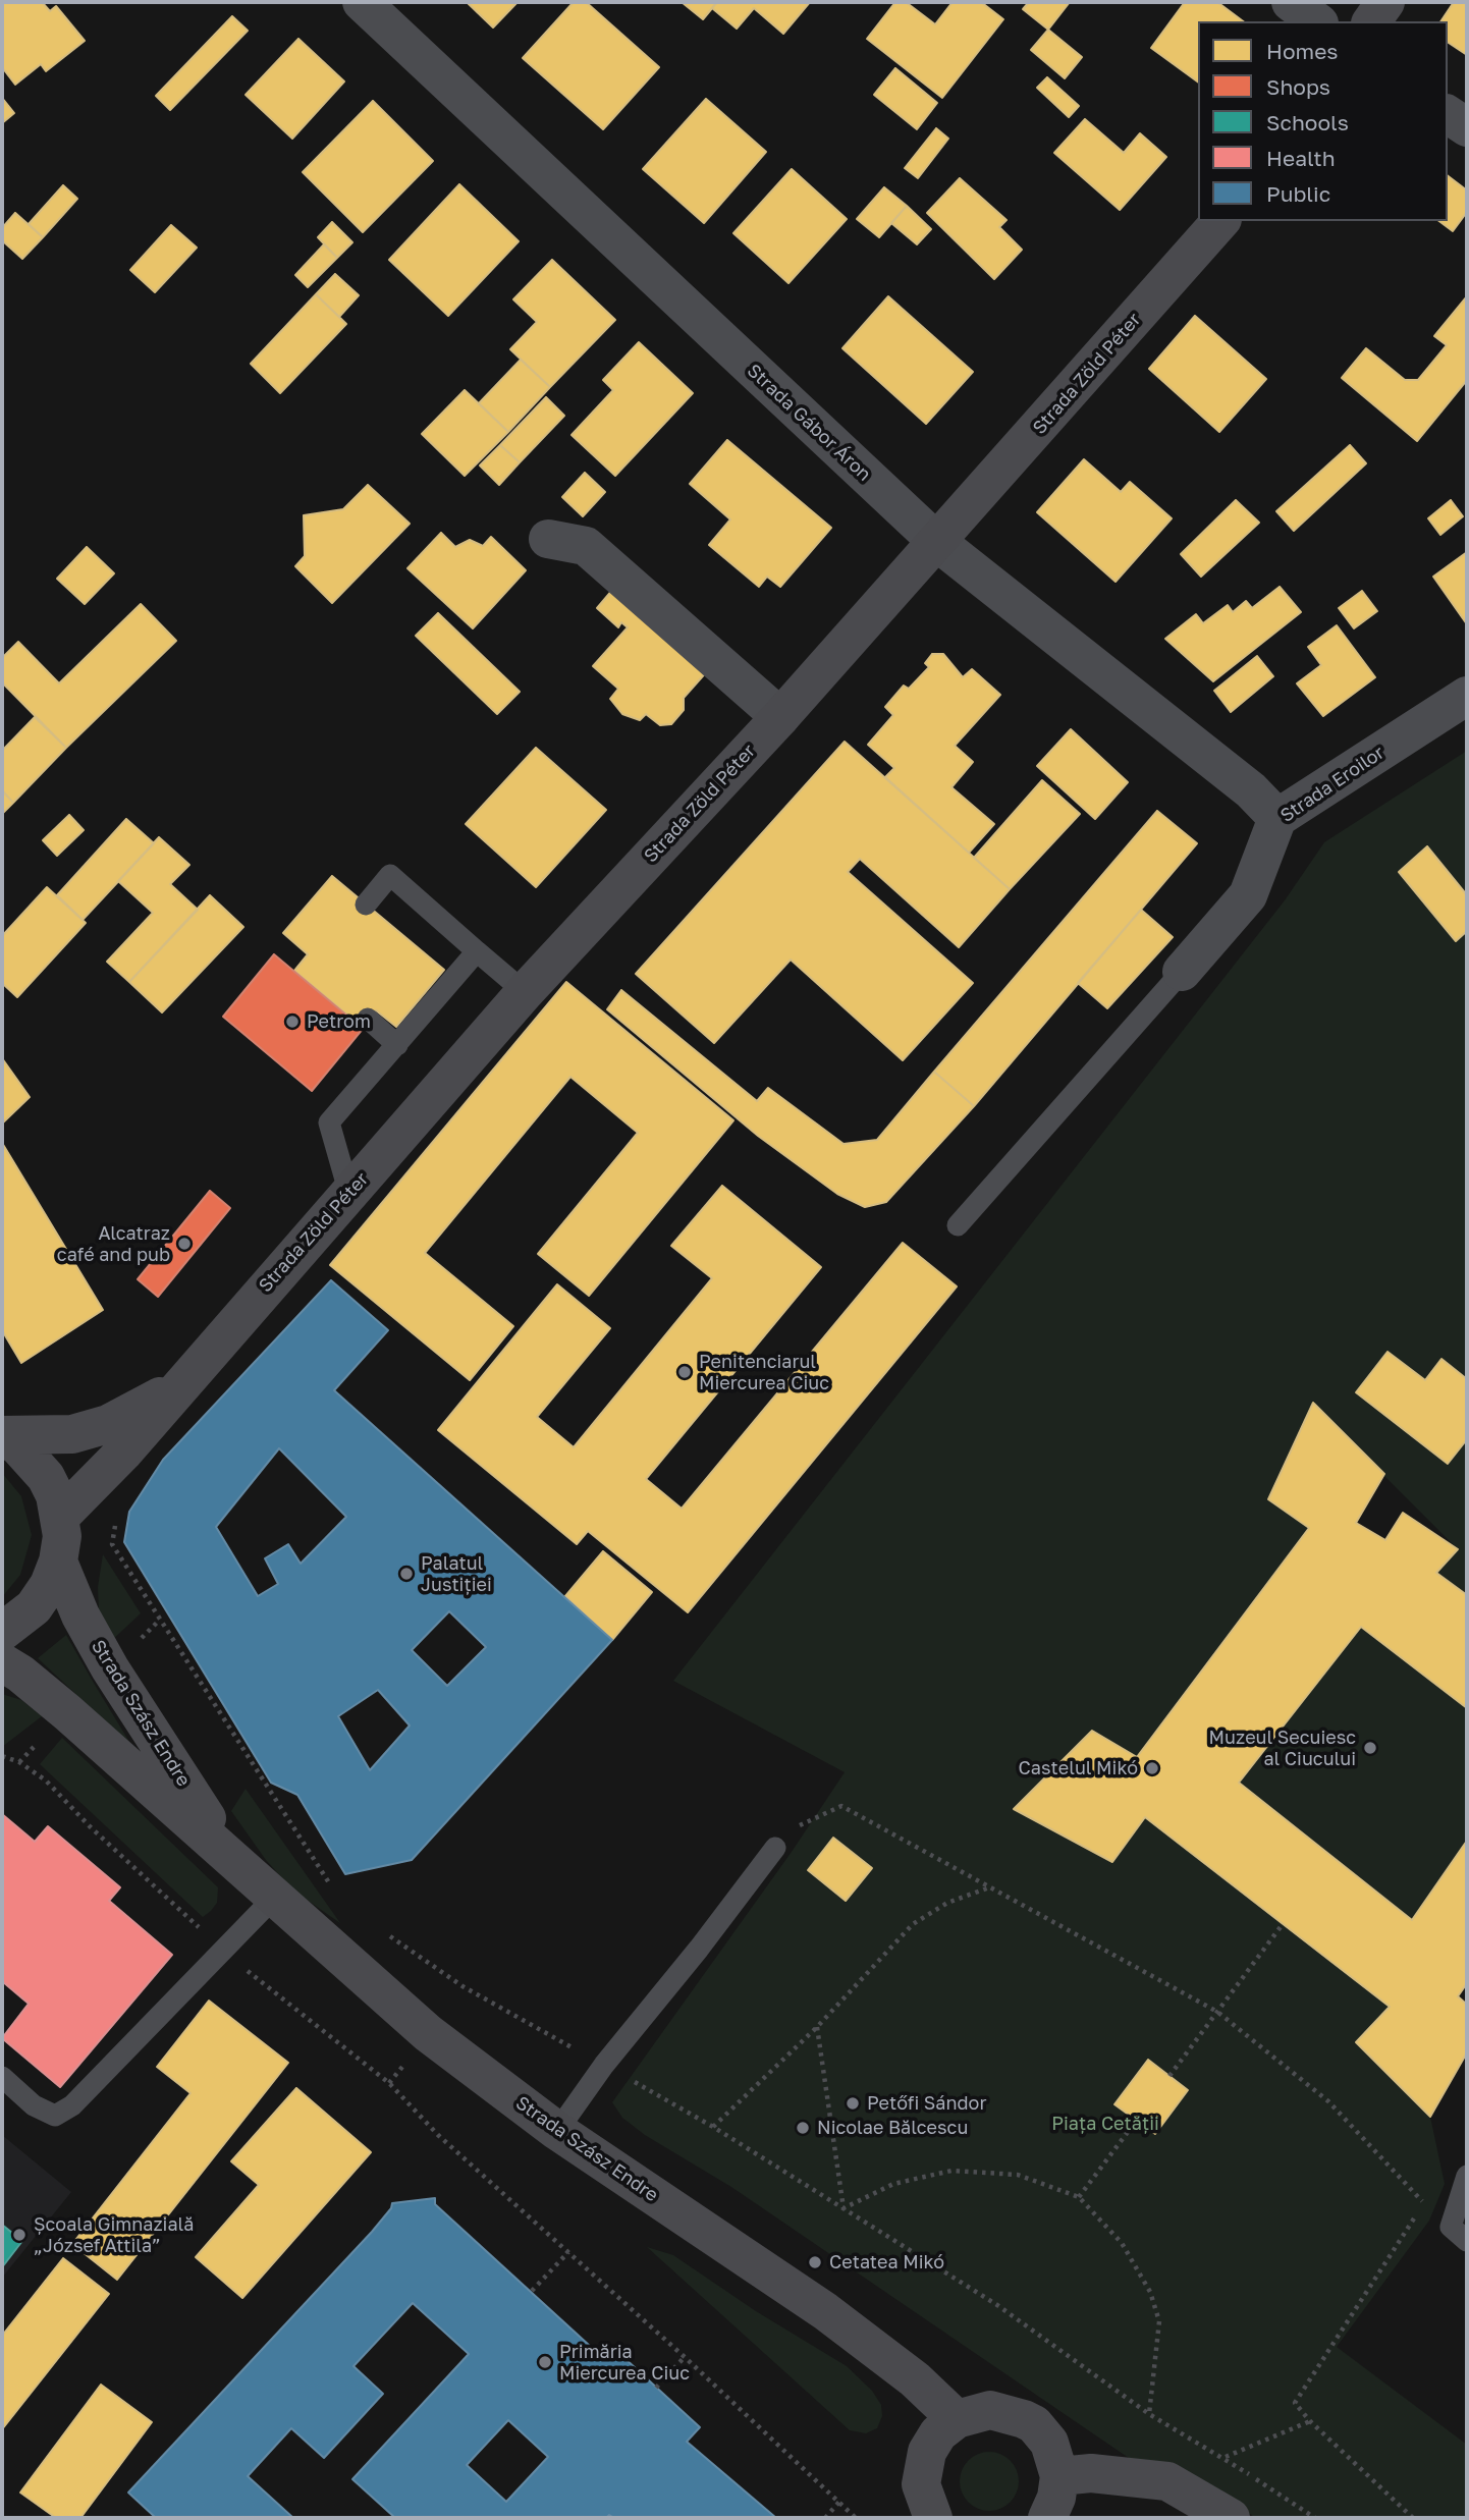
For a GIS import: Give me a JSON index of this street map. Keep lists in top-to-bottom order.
{
  "streets": {
    "street": [
      "Strada Zöld Péter",
      "Strada Gábor Áron",
      "Strada Eroilor",
      "Strada Szász Endre"
    ]
  },
  "crossings": [
    ["Strada Zöld Péter", "Strada Gábor Áron"],
    ["Strada Gábor Áron", "Strada Eroilor"]
  ],
  "parks": ["Piața Cetății"],
  "places": [
    "Petrom",
    "Alcatraz café and pub",
    "Penitenciarul Miercurea Ciuc",
    "Palatul Justiției",
    "Muzeul Secuiesc al Ciucului",
    "Castelul Mikó",
    "Petőfi Sándor",
    "Nicolae Bălcescu",
    "Școala Gimnazială „József Attila”",
    "Cetatea Mikó",
    "Primăria Miercurea Ciuc"
  ],
  "legend": [
    "Homes",
    "Shops",
    "Schools",
    "Health",
    "Public"
  ]
}
